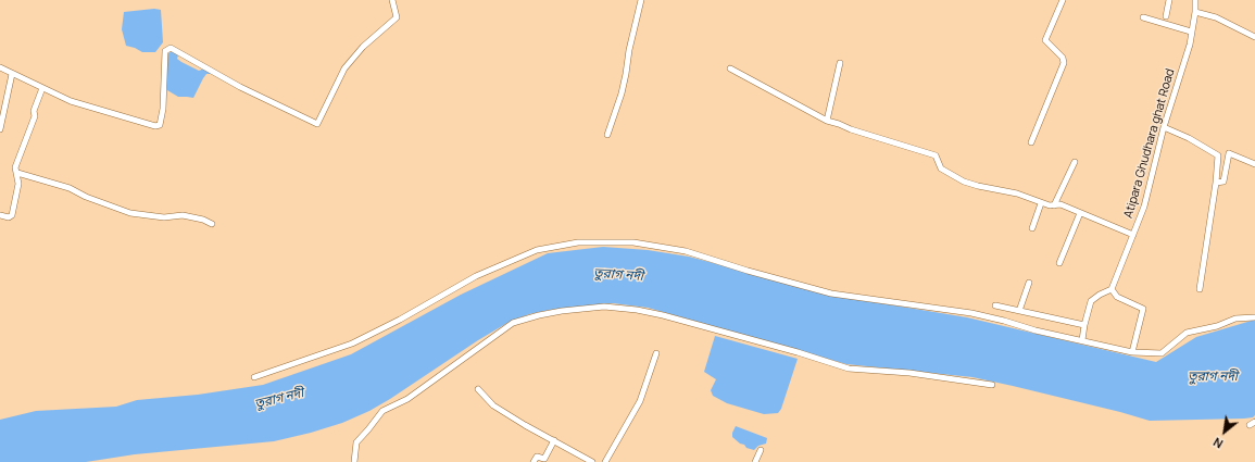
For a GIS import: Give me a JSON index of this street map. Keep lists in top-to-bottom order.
{
  "streets": {
    "street": ["Atipara Ghudhara ghat Road"]
  },
  "water": ["তুরাগ নদী"],
  "north": "bottom left"
}
